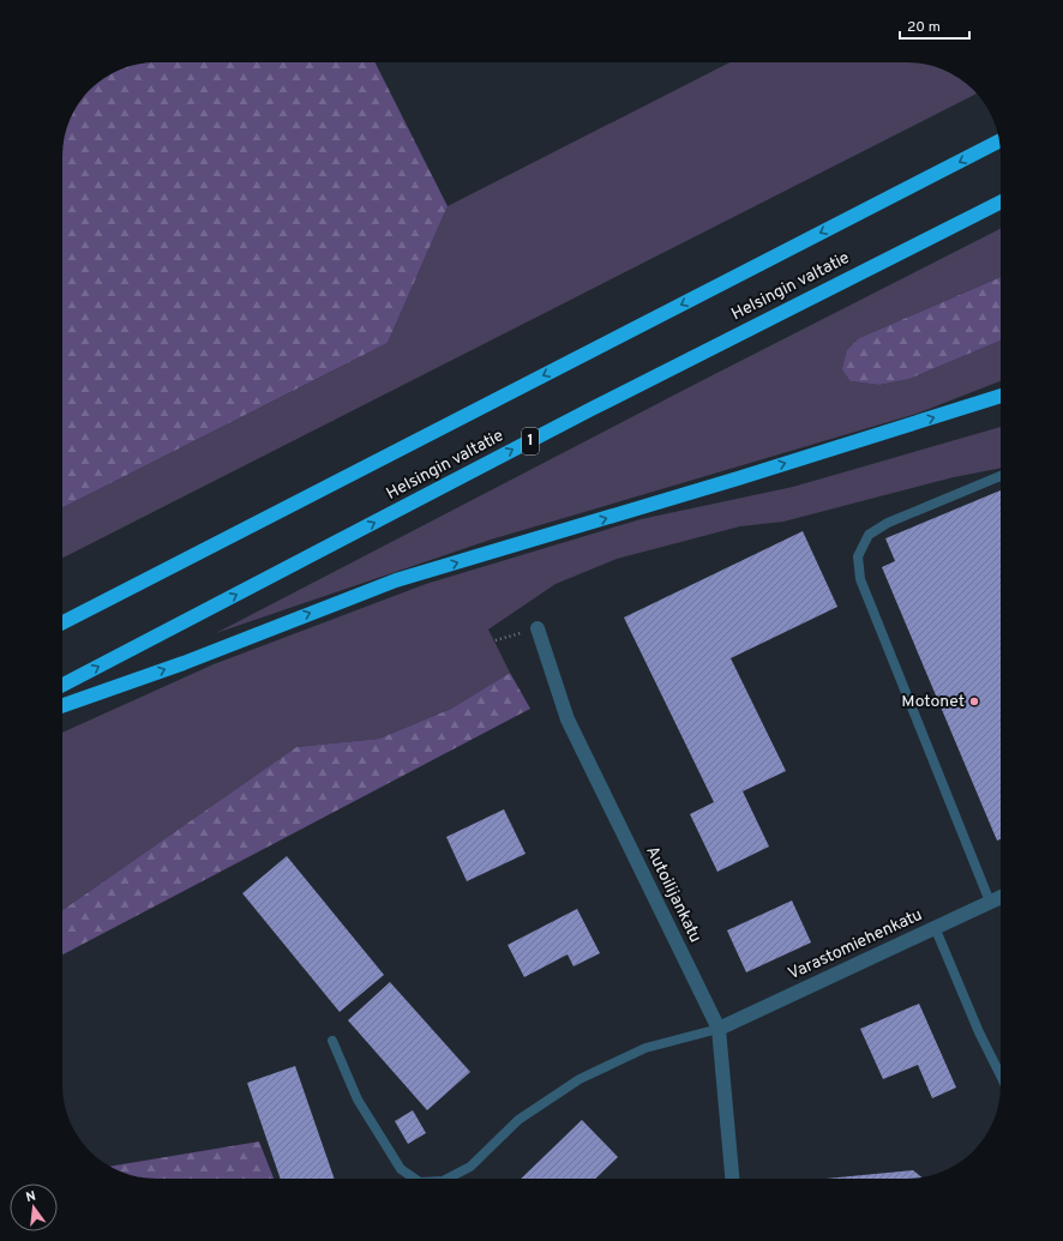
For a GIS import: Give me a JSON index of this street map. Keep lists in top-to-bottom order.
{
  "streets": {
    "highway": ["Helsingin valtatie", "1"],
    "street": ["Autoilijankatu", "Varastomiehenkatu"]
  },
  "crossings": [
    ["Autoilijankatu", "Varastomiehenkatu"]
  ],
  "places": ["Motonet"],
  "scale_bar": "20 m",
  "north": "top"
}
